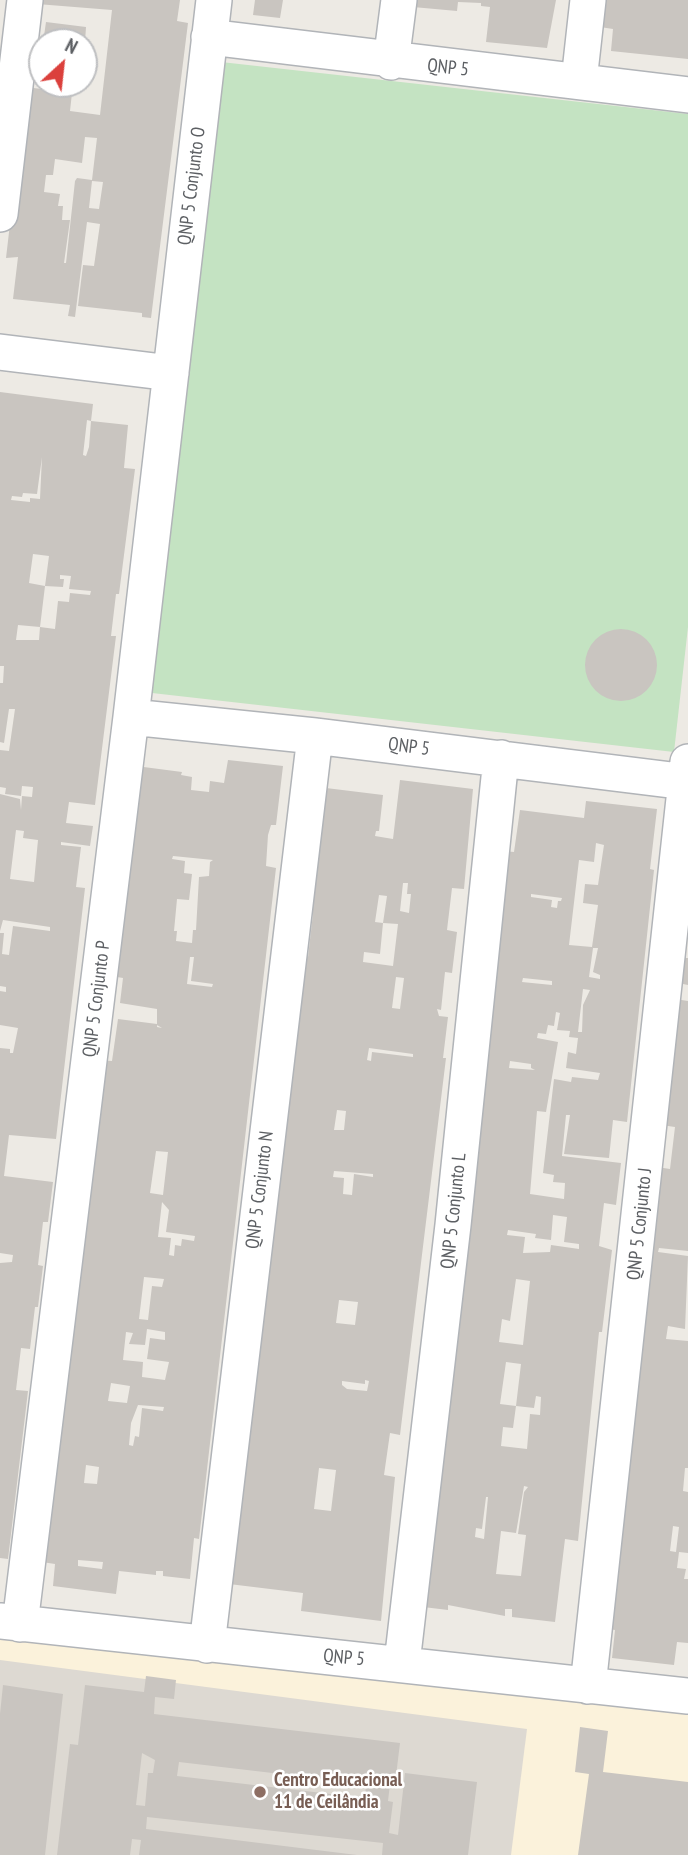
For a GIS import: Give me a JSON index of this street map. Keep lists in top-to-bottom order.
{
  "streets": {
    "street": [
      "QNP 5",
      "QNP 5 Conjunto O",
      "QNP 5 Conjunto P",
      "QNP 5 Conjunto N",
      "QNP 5 Conjunto L",
      "QNP 5 Conjunto J"
    ]
  },
  "crossings": [
    ["QNP 5", "QNP 5 Conjunto O"],
    ["QNP 5", "QNP 5 Conjunto P"],
    ["QNP 5", "QNP 5 Conjunto N"],
    ["QNP 5", "QNP 5 Conjunto L"],
    ["QNP 5", "QNP 5 Conjunto J"],
    ["QNP 5 Conjunto O", "QNP 5 Conjunto P"]
  ],
  "places": ["Centro Educacional 11 de Ceilândia"],
  "north": "top right"
}
